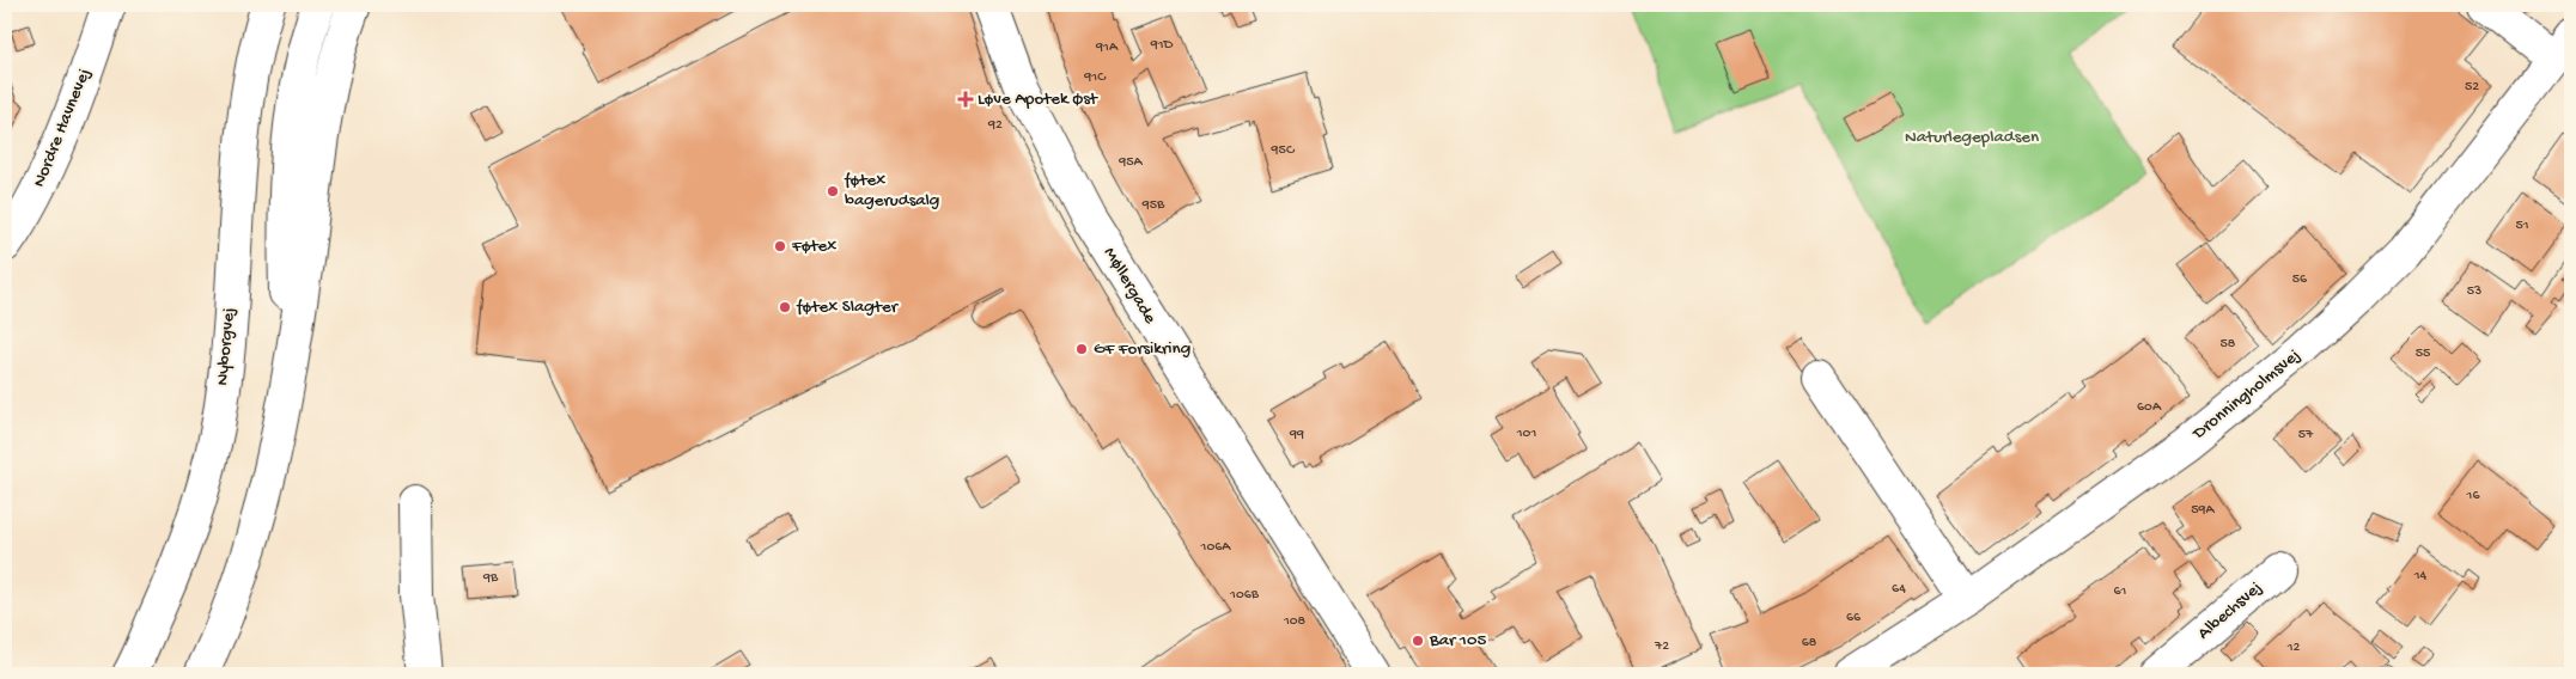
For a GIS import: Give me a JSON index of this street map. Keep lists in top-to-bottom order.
{
  "streets": {
    "street": [
      "Nordre Havnevej",
      "Møllergade",
      "Nyborgvej",
      "Dronningholmsvej",
      "Albechsvej"
    ]
  },
  "parks": ["Naturlegepladsen"],
  "places": {
    "health": ["Løve Apotek Øst"],
    "other": [
      "føtex bagerudsalg",
      "Føtex",
      "føtex Slagter",
      "GF Forsikring",
      "Bar 105"
    ]
  },
  "house_numbers": [
    "91D",
    "91A",
    "91C",
    "52",
    "92",
    "95C",
    "95A",
    "95B",
    "51",
    "56",
    "53",
    "58",
    "55",
    "60A",
    "101",
    "99",
    "57",
    "16",
    "59A",
    "106A",
    "14",
    "9B",
    "64",
    "61",
    "106B",
    "66",
    "108",
    "68",
    "72",
    "12"
  ]
}
